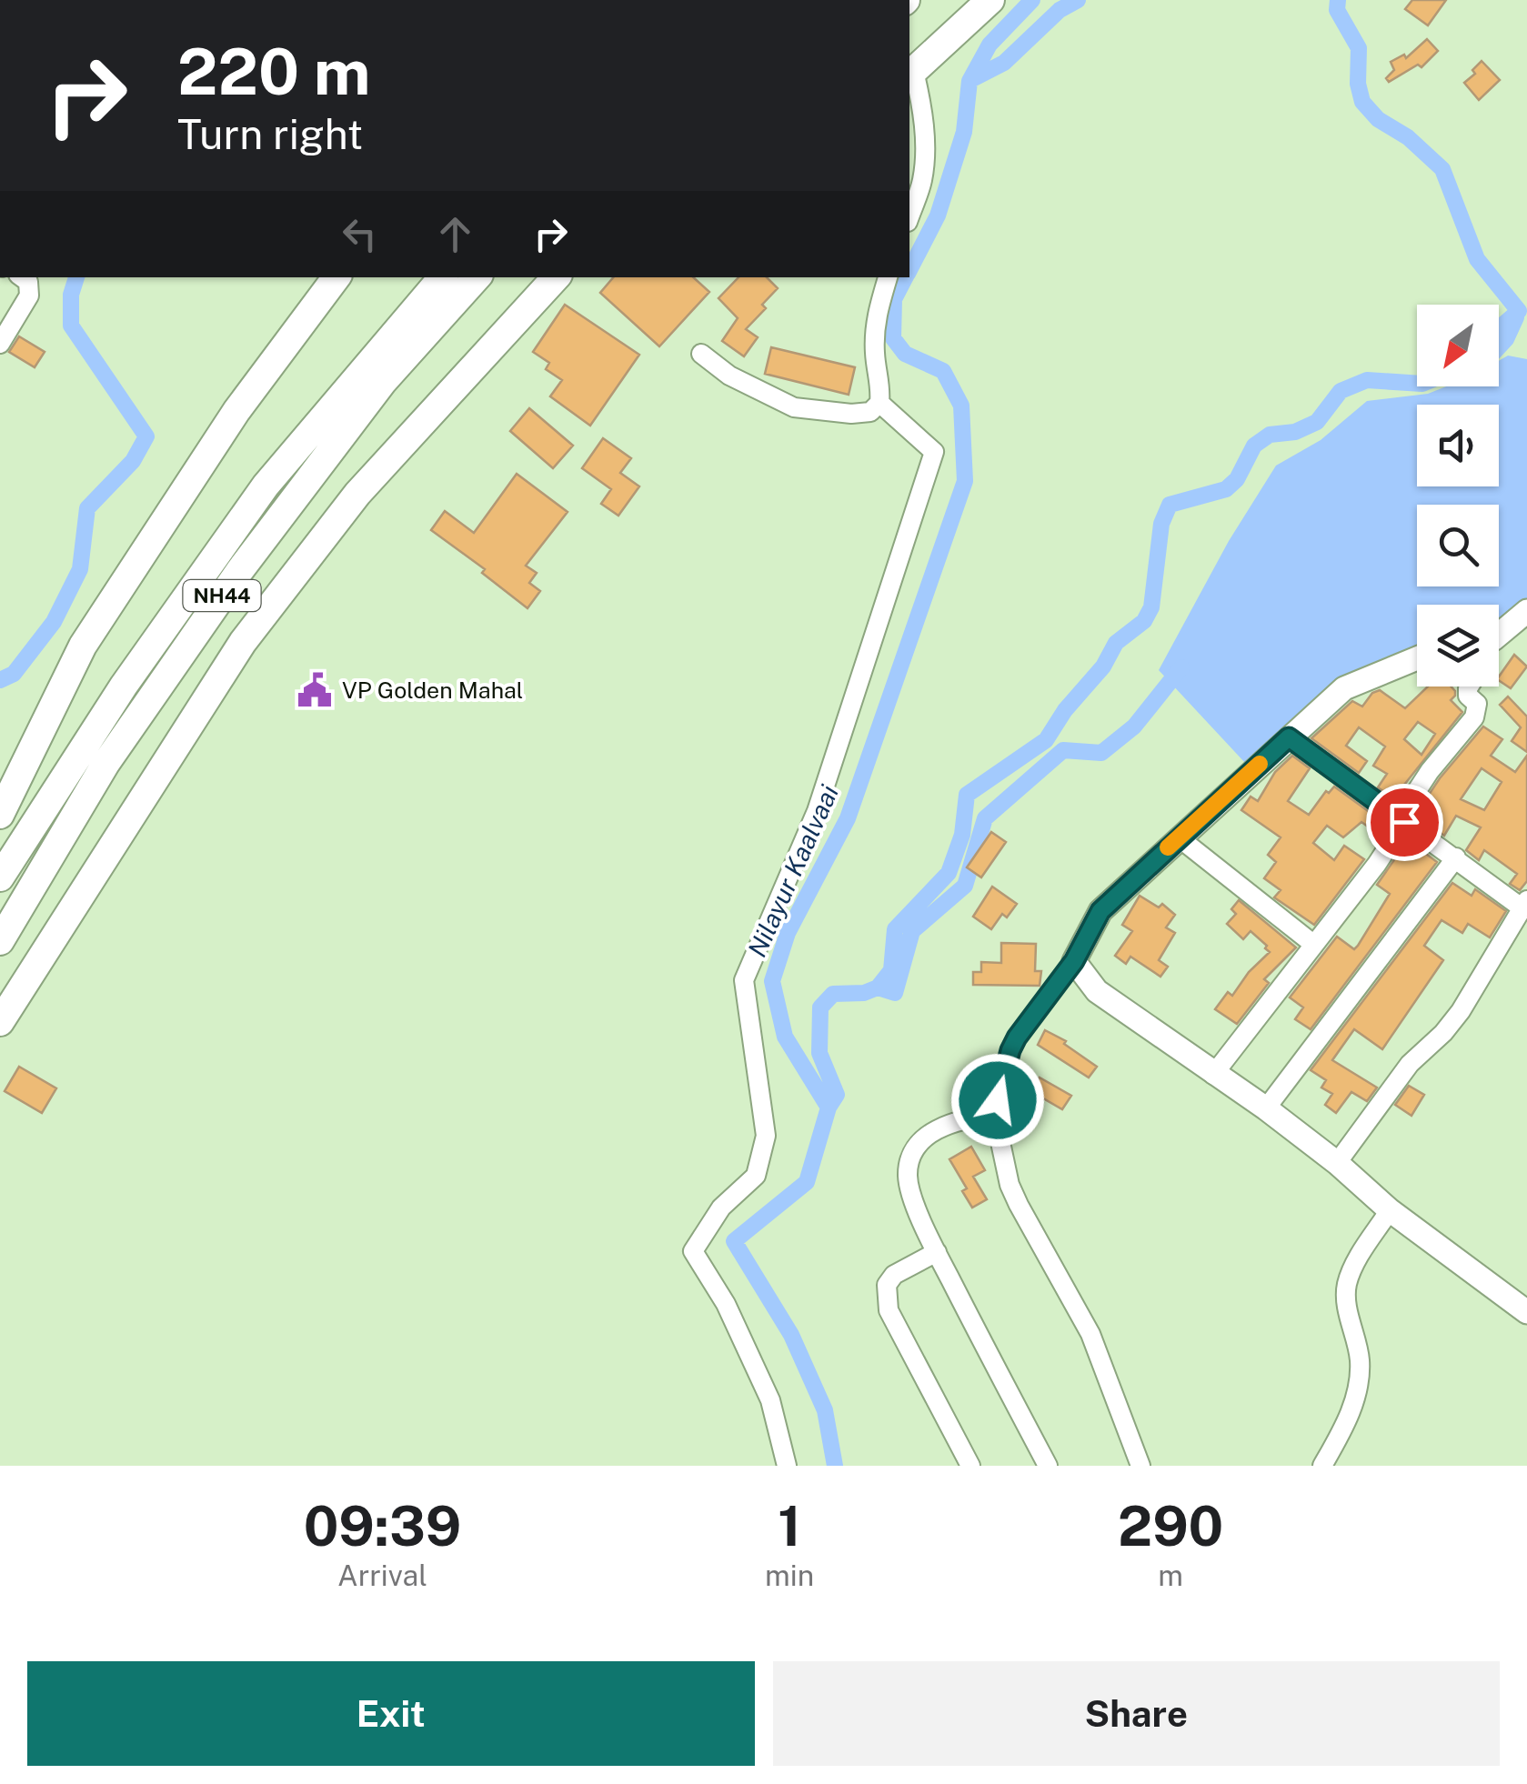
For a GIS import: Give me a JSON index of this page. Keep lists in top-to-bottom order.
{
  "streets": {
    "highway": ["NH44"]
  },
  "water": ["Nilayur Kaalvaai"],
  "places": {
    "public building": ["VP Golden Mahal"]
  },
  "north": "bottom left",
  "page": {
    "turn": ["220 m", "Turn right"],
    "eta": [
      "09:39",
      "Arrival",
      "1",
      "min",
      "290",
      "m"
    ],
    "buttons": ["Exit", "Share"]
  }
}
